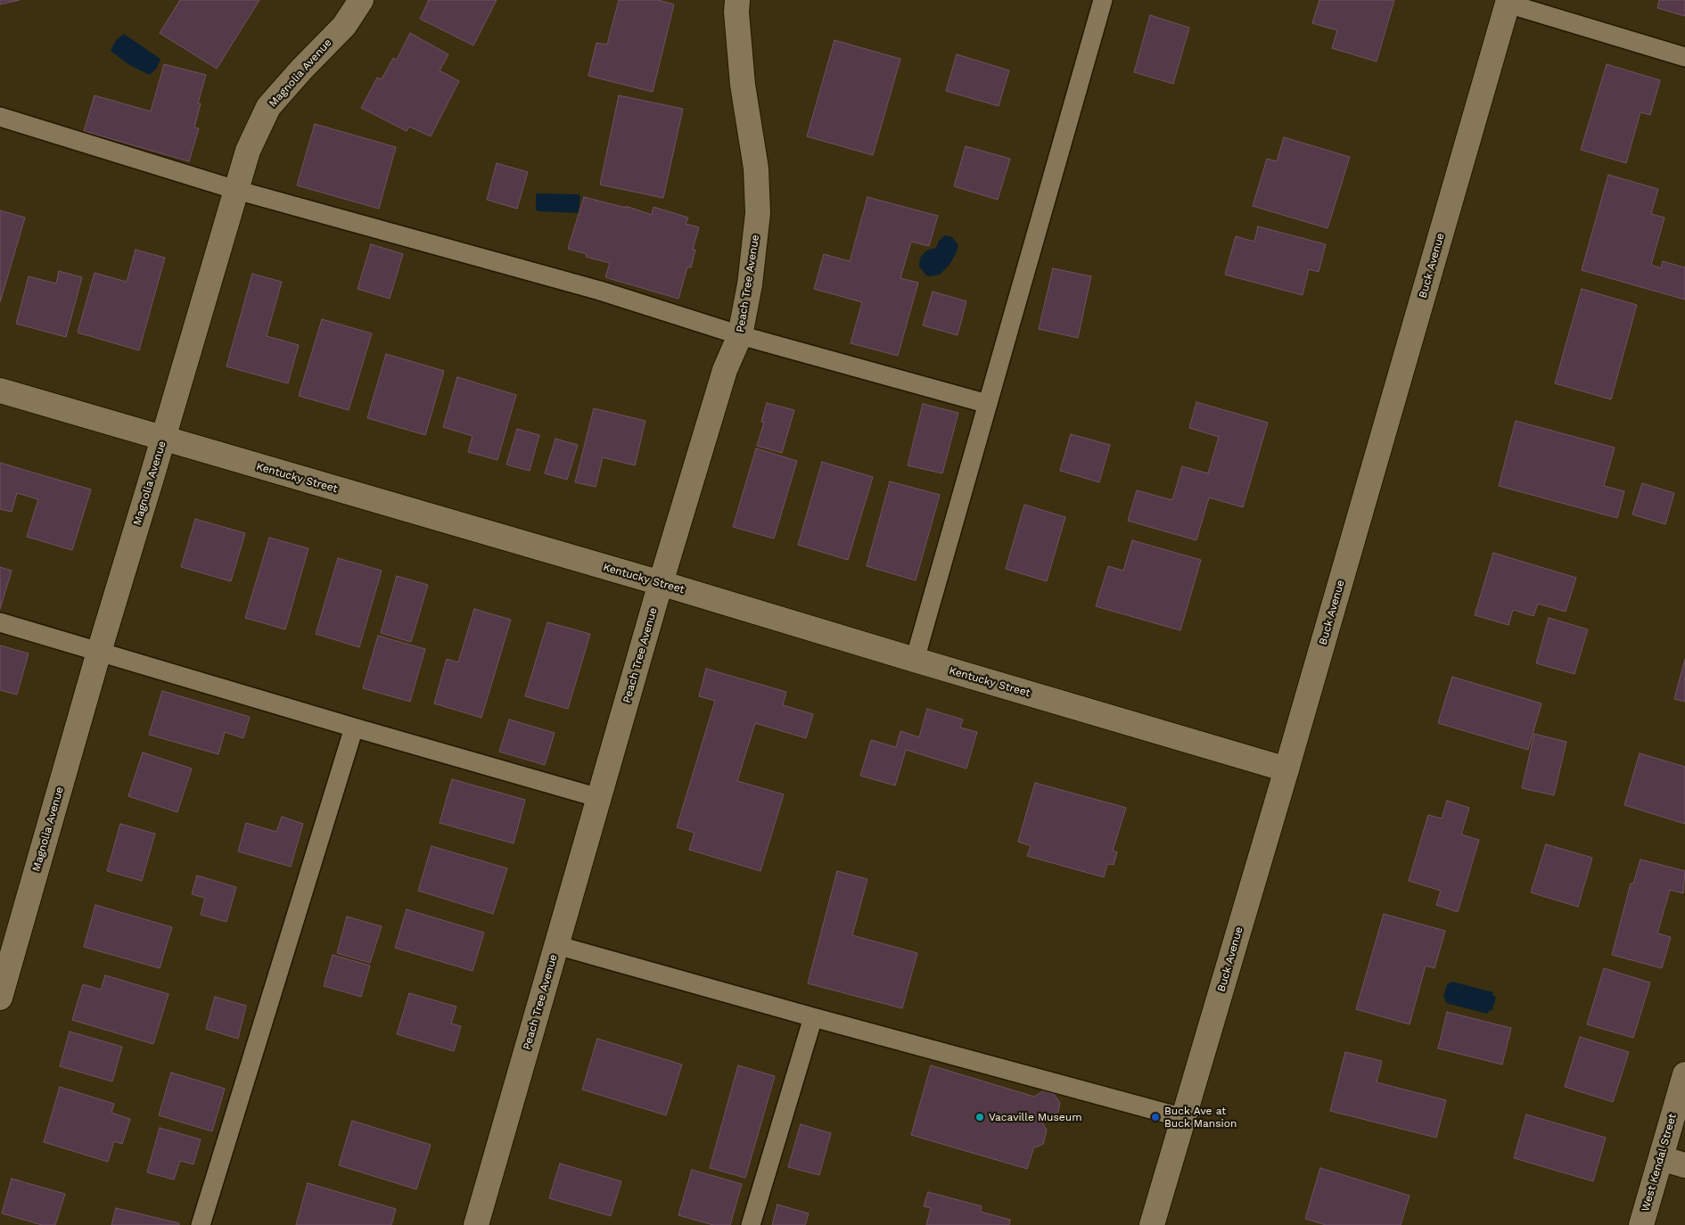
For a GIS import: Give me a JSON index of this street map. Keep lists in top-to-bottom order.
{
  "streets": {
    "street": [
      "Magnolia Avenue",
      "Buck Avenue",
      "Peach Tree Avenue",
      "Kentucky Street",
      "West Kendal Street"
    ]
  },
  "crossings": [
    ["Magnolia Avenue", "Kentucky Street"],
    ["Buck Avenue", "Kentucky Street"],
    ["Peach Tree Avenue", "Kentucky Street"]
  ],
  "places": ["Vacaville Museum", "Buck Ave at Buck Mansion"]
}
